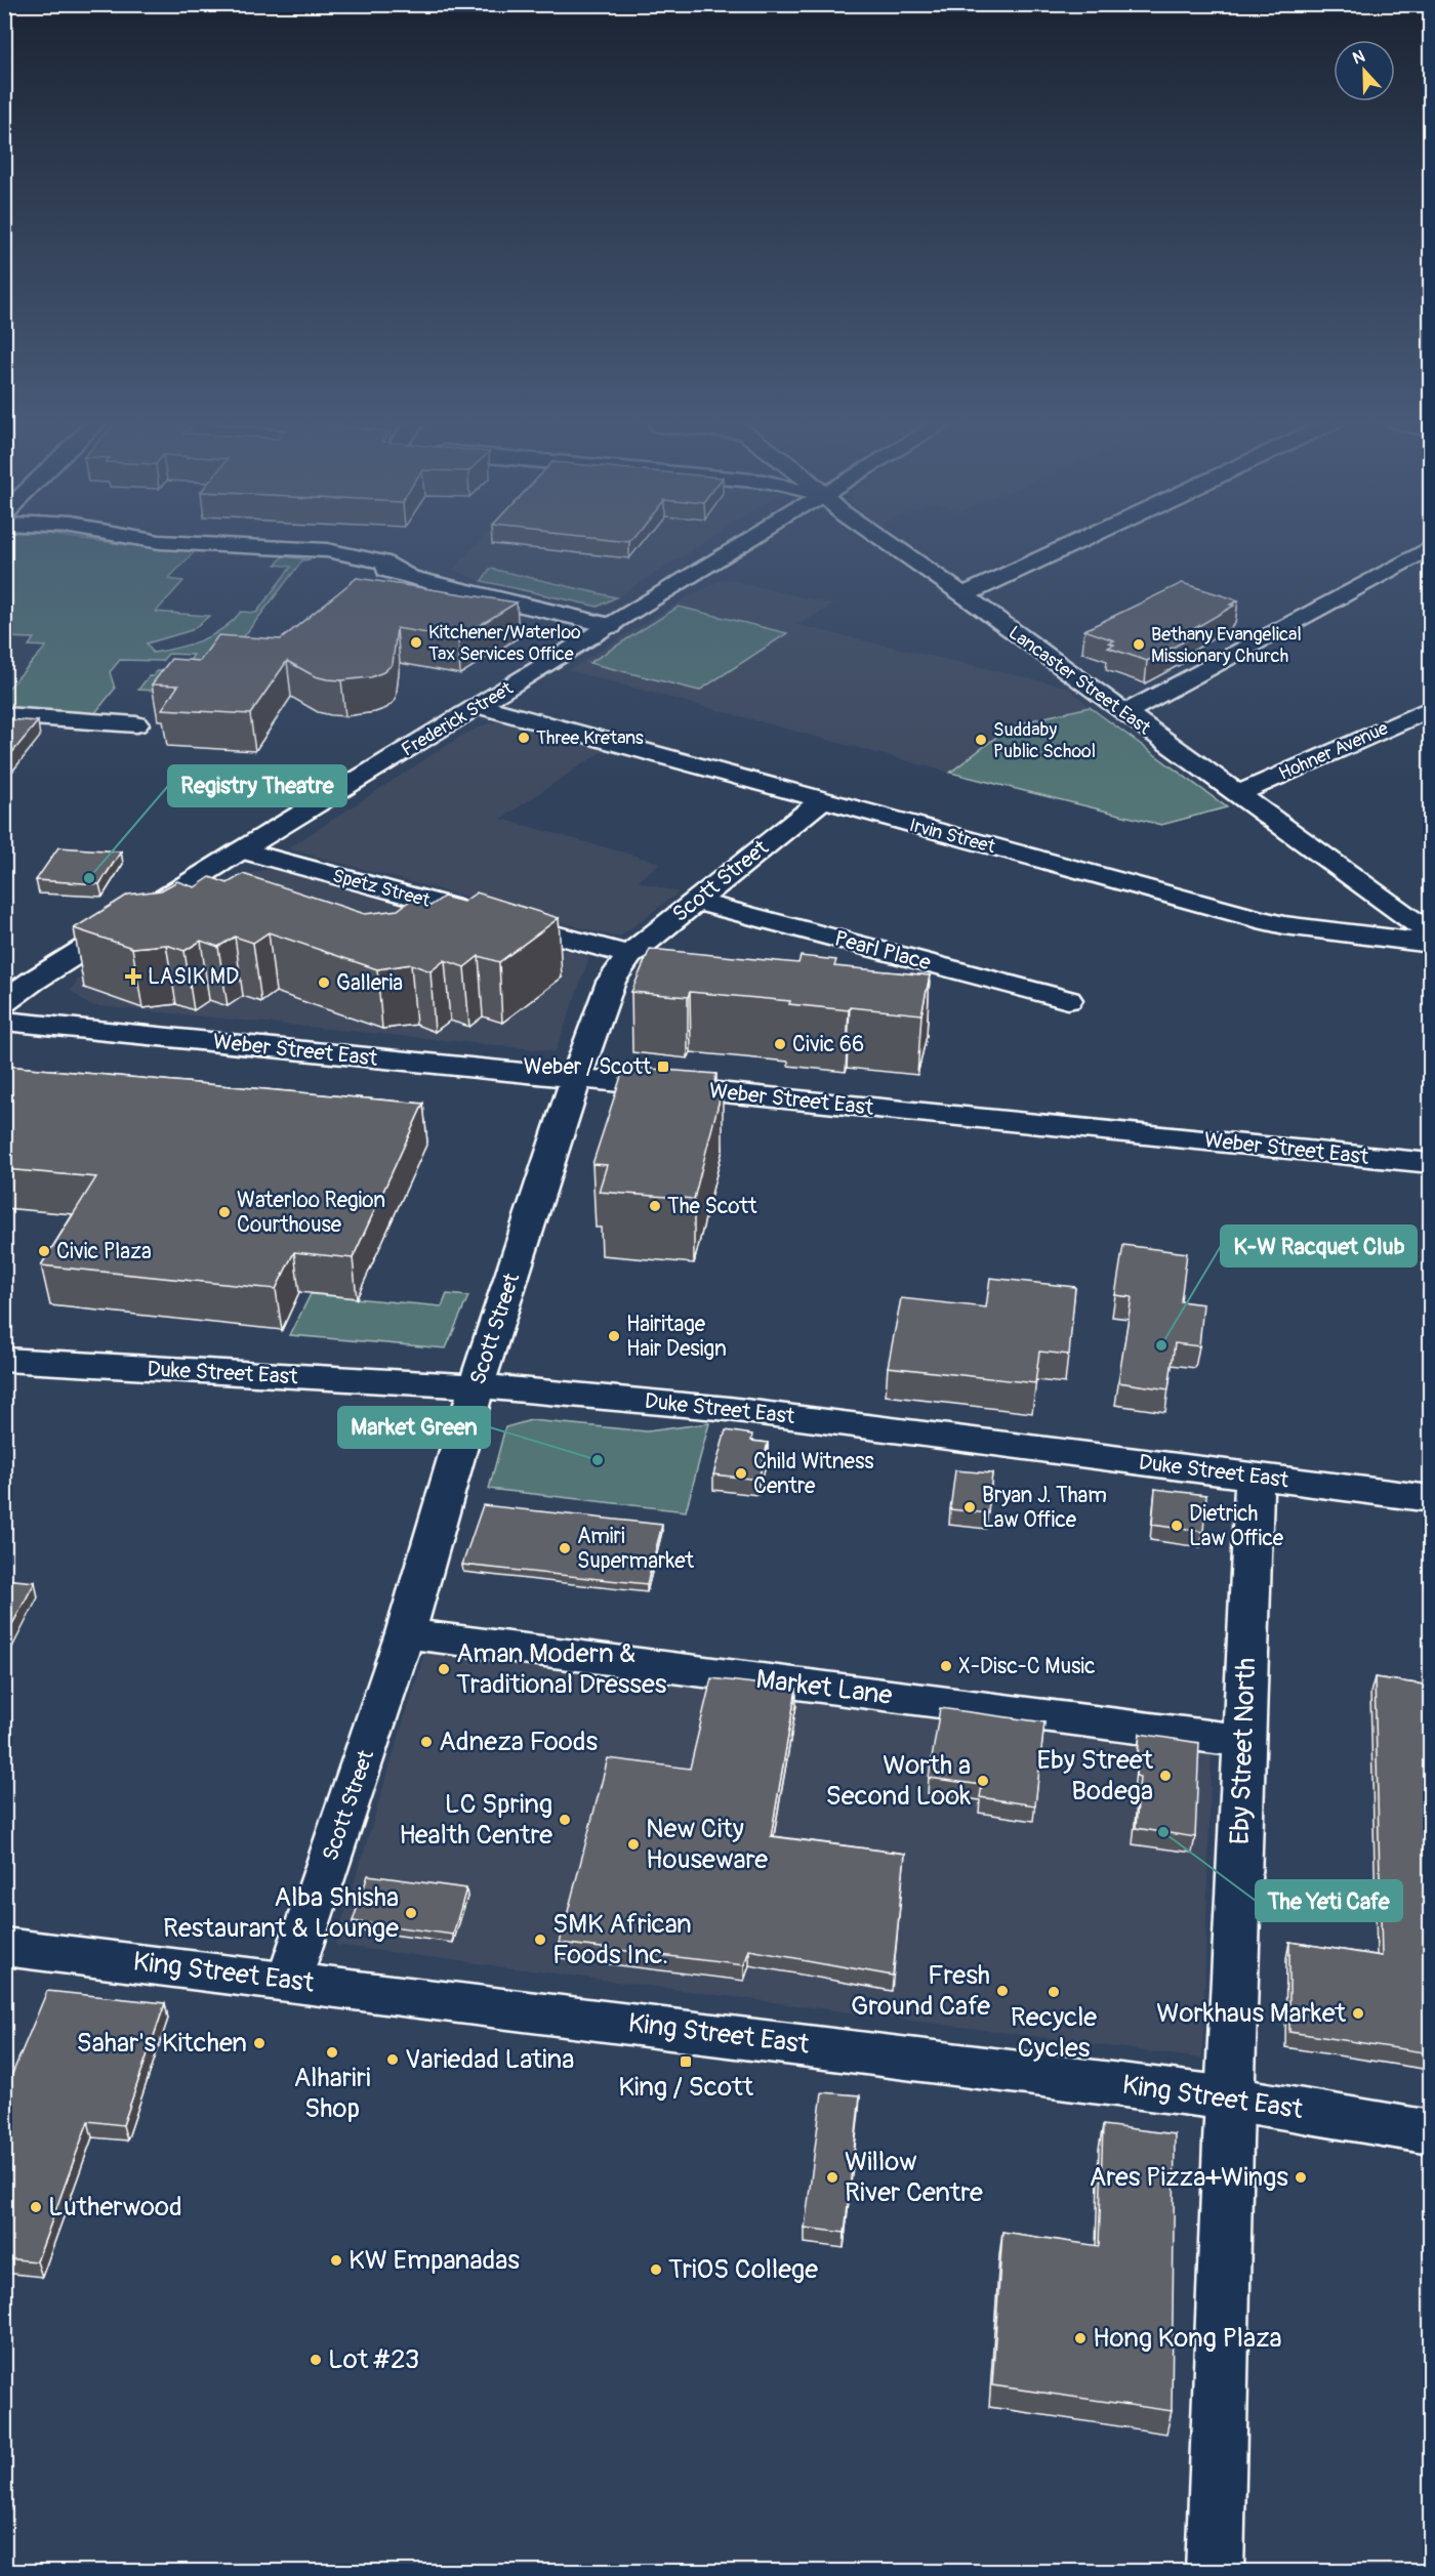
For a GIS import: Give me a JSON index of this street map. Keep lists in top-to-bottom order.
{
  "streets": {
    "street": [
      "Lancaster Street East",
      "Frederick Street",
      "Hohner Avenue",
      "Irvin Street",
      "Scott Street",
      "Spetz Street",
      "Pearl Place",
      "Weber Street East",
      "Duke Street East",
      "Market Lane",
      "Eby Street North",
      "King Street East"
    ]
  },
  "crossings": [
    ["Lancaster Street East", "Hohner Avenue"],
    ["Frederick Street", "Irvin Street"],
    ["Frederick Street", "Spetz Street"],
    ["Irvin Street", "Scott Street"],
    ["Scott Street", "Spetz Street"],
    ["Scott Street", "Pearl Place"],
    ["Scott Street", "Weber Street East"],
    ["Scott Street", "Duke Street East"],
    ["Scott Street", "Market Lane"],
    ["Scott Street", "King Street East"],
    ["Duke Street East", "Eby Street North"],
    ["Market Lane", "Eby Street North"],
    ["Eby Street North", "King Street East"]
  ],
  "places": {
    "other": [
      "Kitchener/Waterloo Tax Services Office",
      "Bethany Evangelical Missionary Church",
      "Three Kretans",
      "Suddaby Public School",
      "Registry Theatre",
      "Galleria",
      "Civic 66",
      "The Scott",
      "Waterloo Region Courthouse",
      "Civic Plaza",
      "Hairitage Hair Design",
      "K-W Racquet Club",
      "Market Green",
      "Child Witness Centre",
      "Bryan J. Tham Law Office",
      "Dietrich Law Office",
      "Amiri Supermarket",
      "X-Disc-C Music",
      "Aman Modern & Traditional Dresses",
      "Adneza Foods",
      "Eby Street Bodega",
      "Worth a Second Look",
      "LC Spring Health Centre",
      "The Yeti Cafe",
      "New City Houseware",
      "Alba Shisha Restaurant & Lounge",
      "SMK African Foods Inc.",
      "Fresh Ground Cafe",
      "Recycle Cycles",
      "Workhaus Market",
      "Sahar's Kitchen",
      "Alhariri Shop",
      "Variedad Latina",
      "Willow River Centre",
      "Ares Pizza+Wings",
      "Lutherwood",
      "KW Empanadas",
      "TriOS College",
      "Hong Kong Plaza",
      "Lot #23"
    ],
    "health": ["LASIK MD"],
    "transit": ["Weber / Scott", "King / Scott"]
  },
  "north": "top"
}
